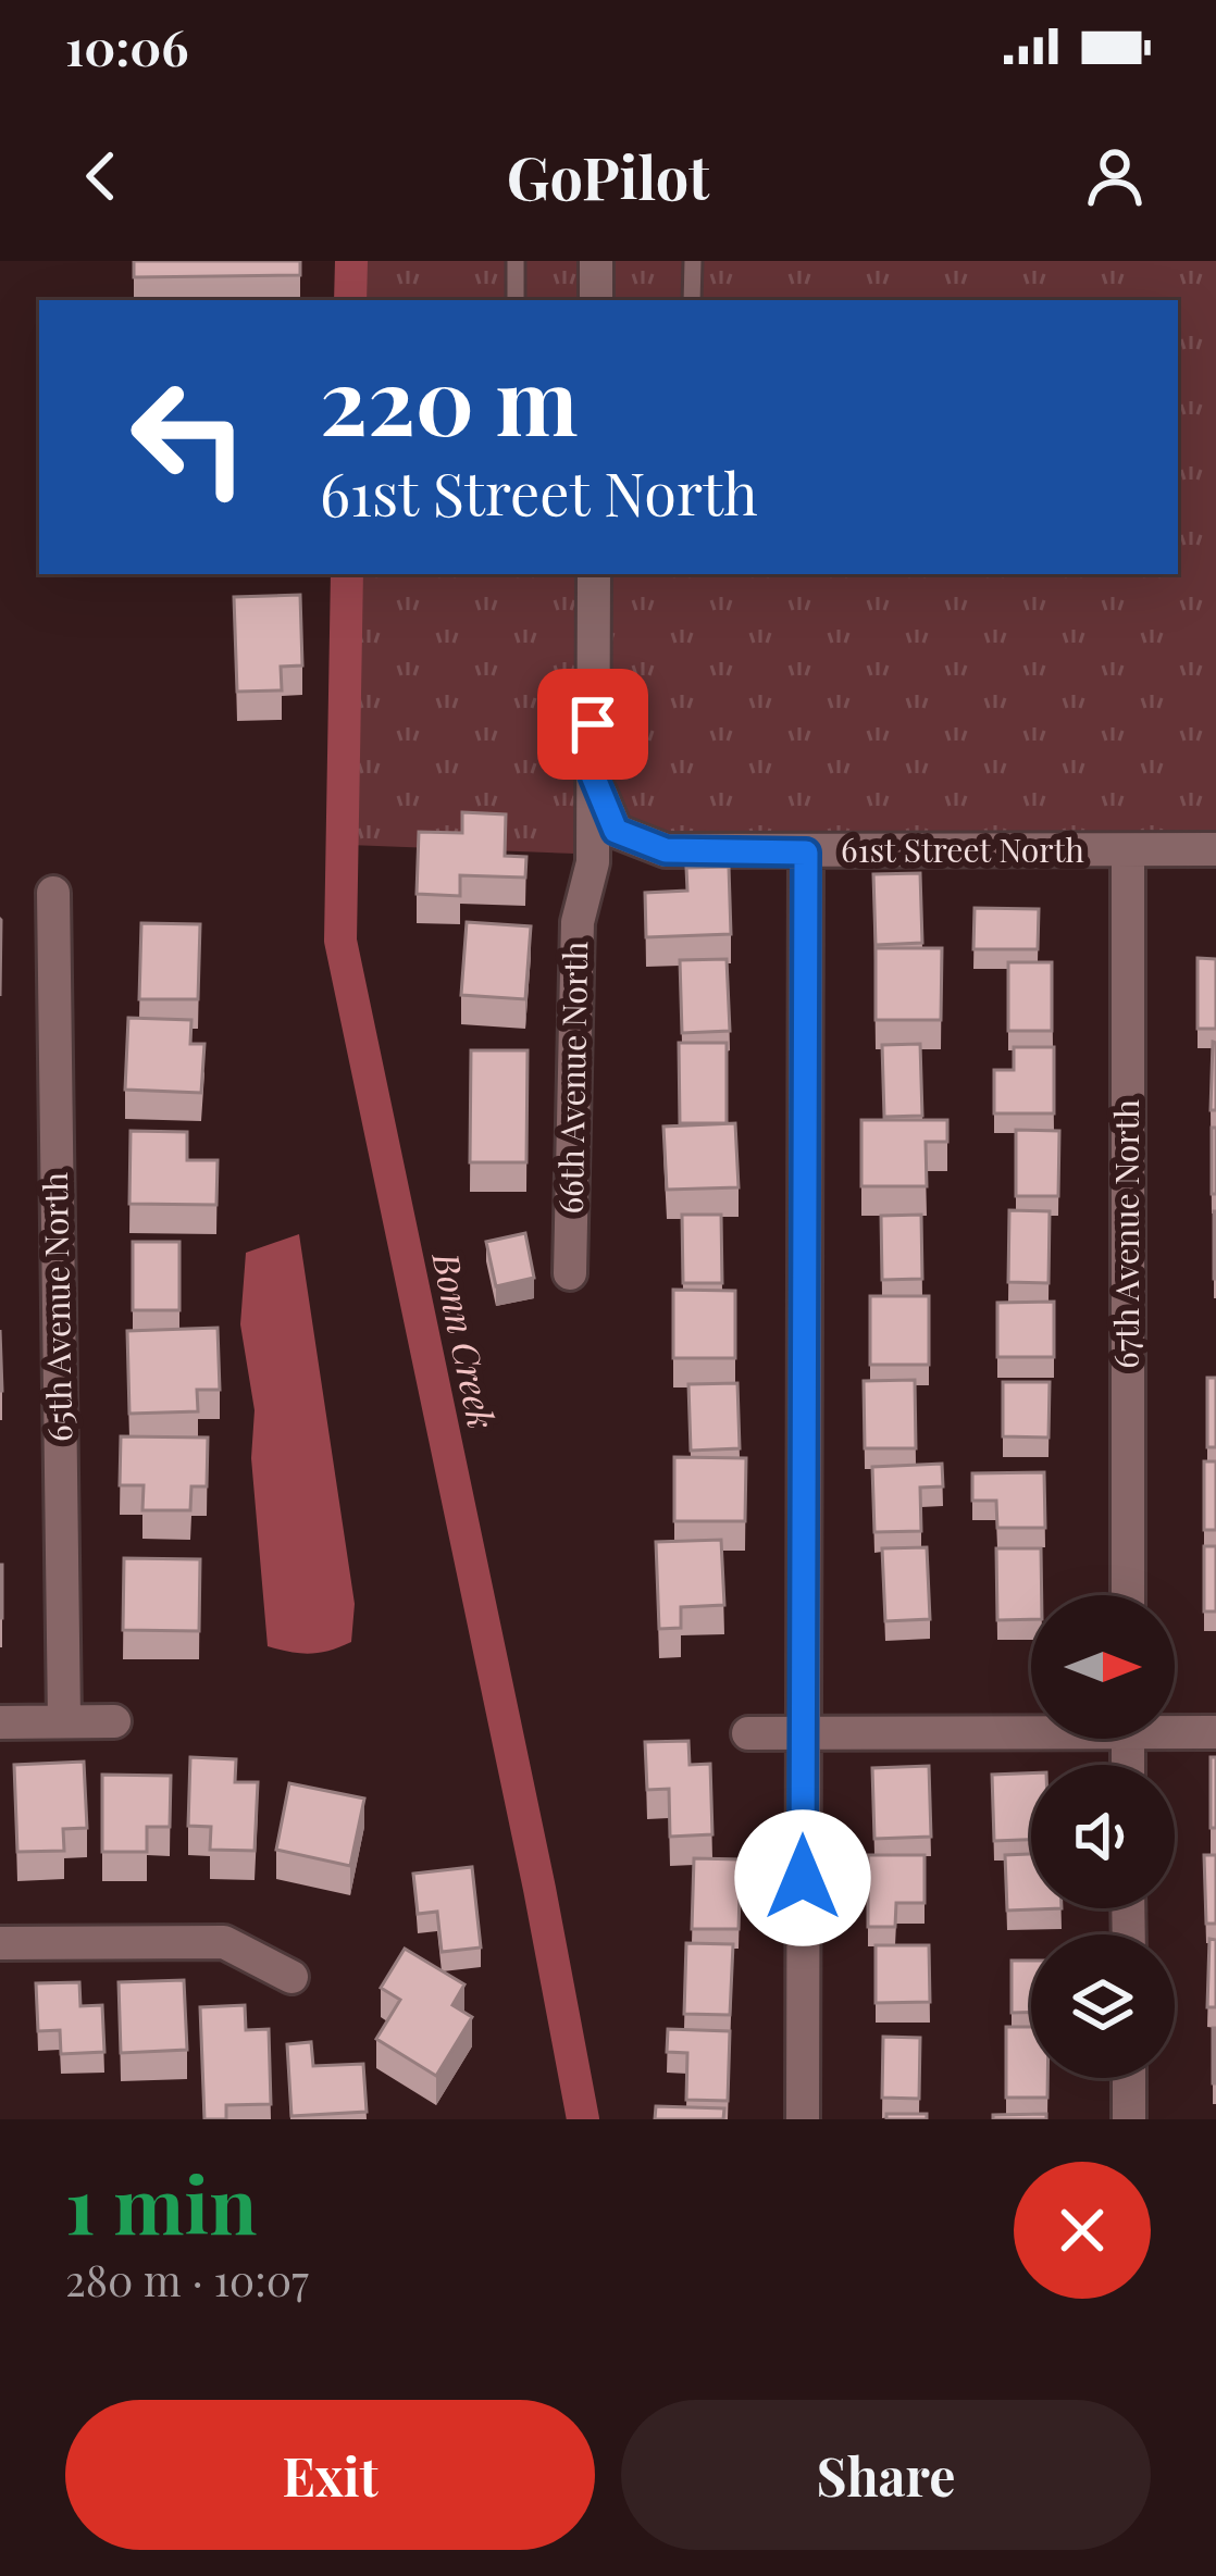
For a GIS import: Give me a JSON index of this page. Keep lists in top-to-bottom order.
{
  "streets": {
    "street": [
      "61st Street North",
      "66th Avenue North",
      "67th Avenue North",
      "65th Avenue North"
    ]
  },
  "crossings": [
    ["61st Street North", "66th Avenue North"],
    ["61st Street North", "67th Avenue North"]
  ],
  "water": ["Bonn Creek"],
  "north": "right",
  "page": {
    "status": "10:06",
    "header": "GoPilot",
    "turn": ["220 m", "61st Street North"],
    "heading": ["1 min", "280 m · 10:07"],
    "buttons": ["Exit", "Share"]
  }
}
